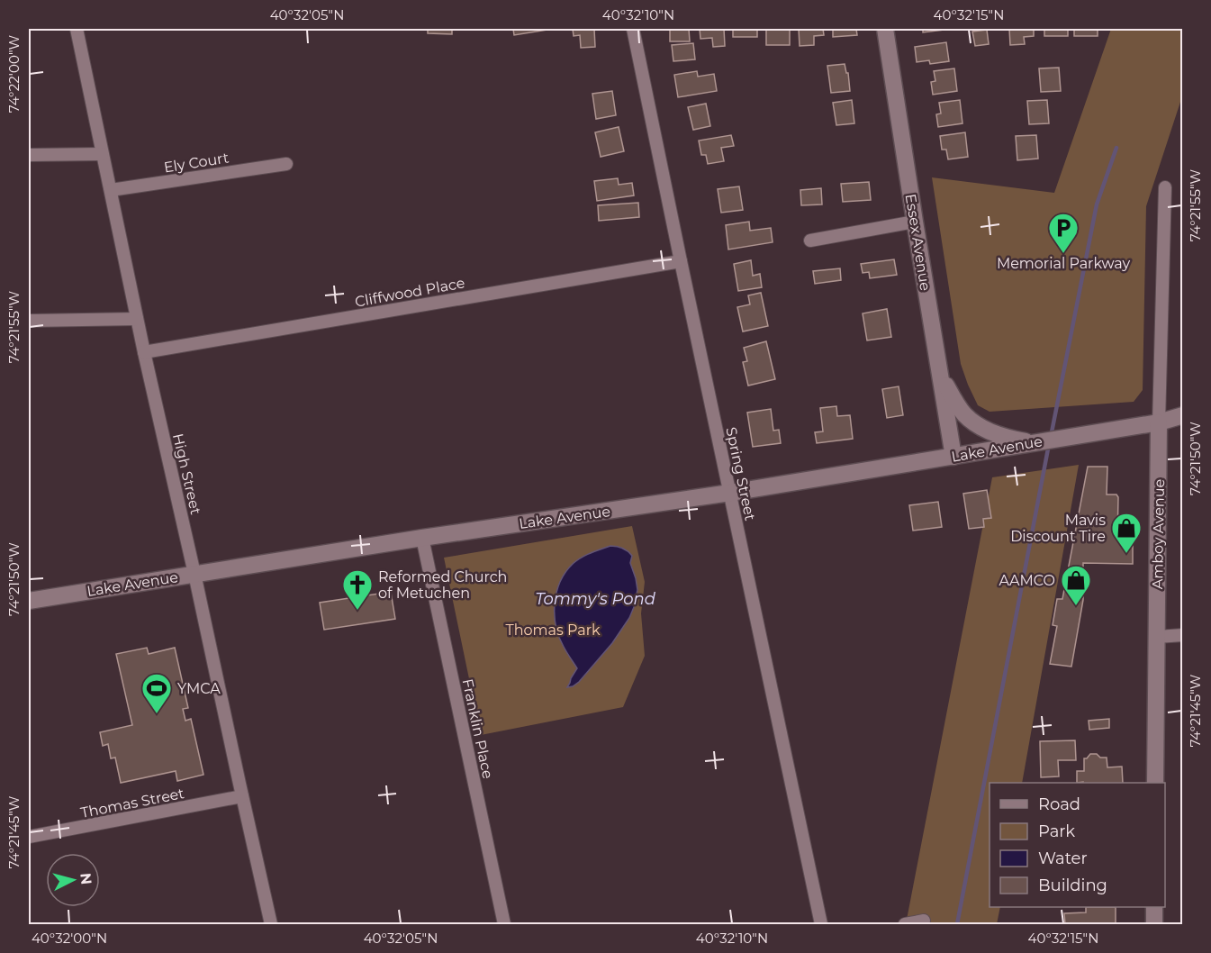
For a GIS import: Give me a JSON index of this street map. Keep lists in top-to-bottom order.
{
  "streets": {
    "street": [
      "Ely Court",
      "Essex Avenue",
      "Cliffwood Place",
      "Lake Avenue",
      "High Street",
      "Spring Street",
      "Amboy Avenue",
      "Franklin Place",
      "Thomas Street"
    ]
  },
  "crossings": [
    ["Ely Court", "High Street"],
    ["Essex Avenue", "Lake Avenue"],
    ["Cliffwood Place", "High Street"],
    ["Cliffwood Place", "Spring Street"],
    ["Lake Avenue", "High Street"],
    ["Lake Avenue", "Spring Street"],
    ["Lake Avenue", "Amboy Avenue"],
    ["Lake Avenue", "Franklin Place"],
    ["High Street", "Thomas Street"]
  ],
  "water": ["Tommy's Pond"],
  "parks": ["Thomas Park"],
  "places": {
    "parking": ["Memorial Parkway"],
    "shop": ["Mavis Discount Tire", "AAMCO"],
    "church": ["Reformed Church of Metuchen"],
    "sports": ["YMCA"]
  },
  "legend": [
    "Road",
    "Park",
    "Water",
    "Building"
  ],
  "north": "right",
  "coordinates": [
    "40°32'05\"N",
    "40°32'10\"N",
    "40°32'15\"N",
    "74°22'00\"W",
    "74°21'55\"W",
    "74°21'50\"W",
    "74°21'45\"W",
    "40°32'00\"N"
  ]
}
